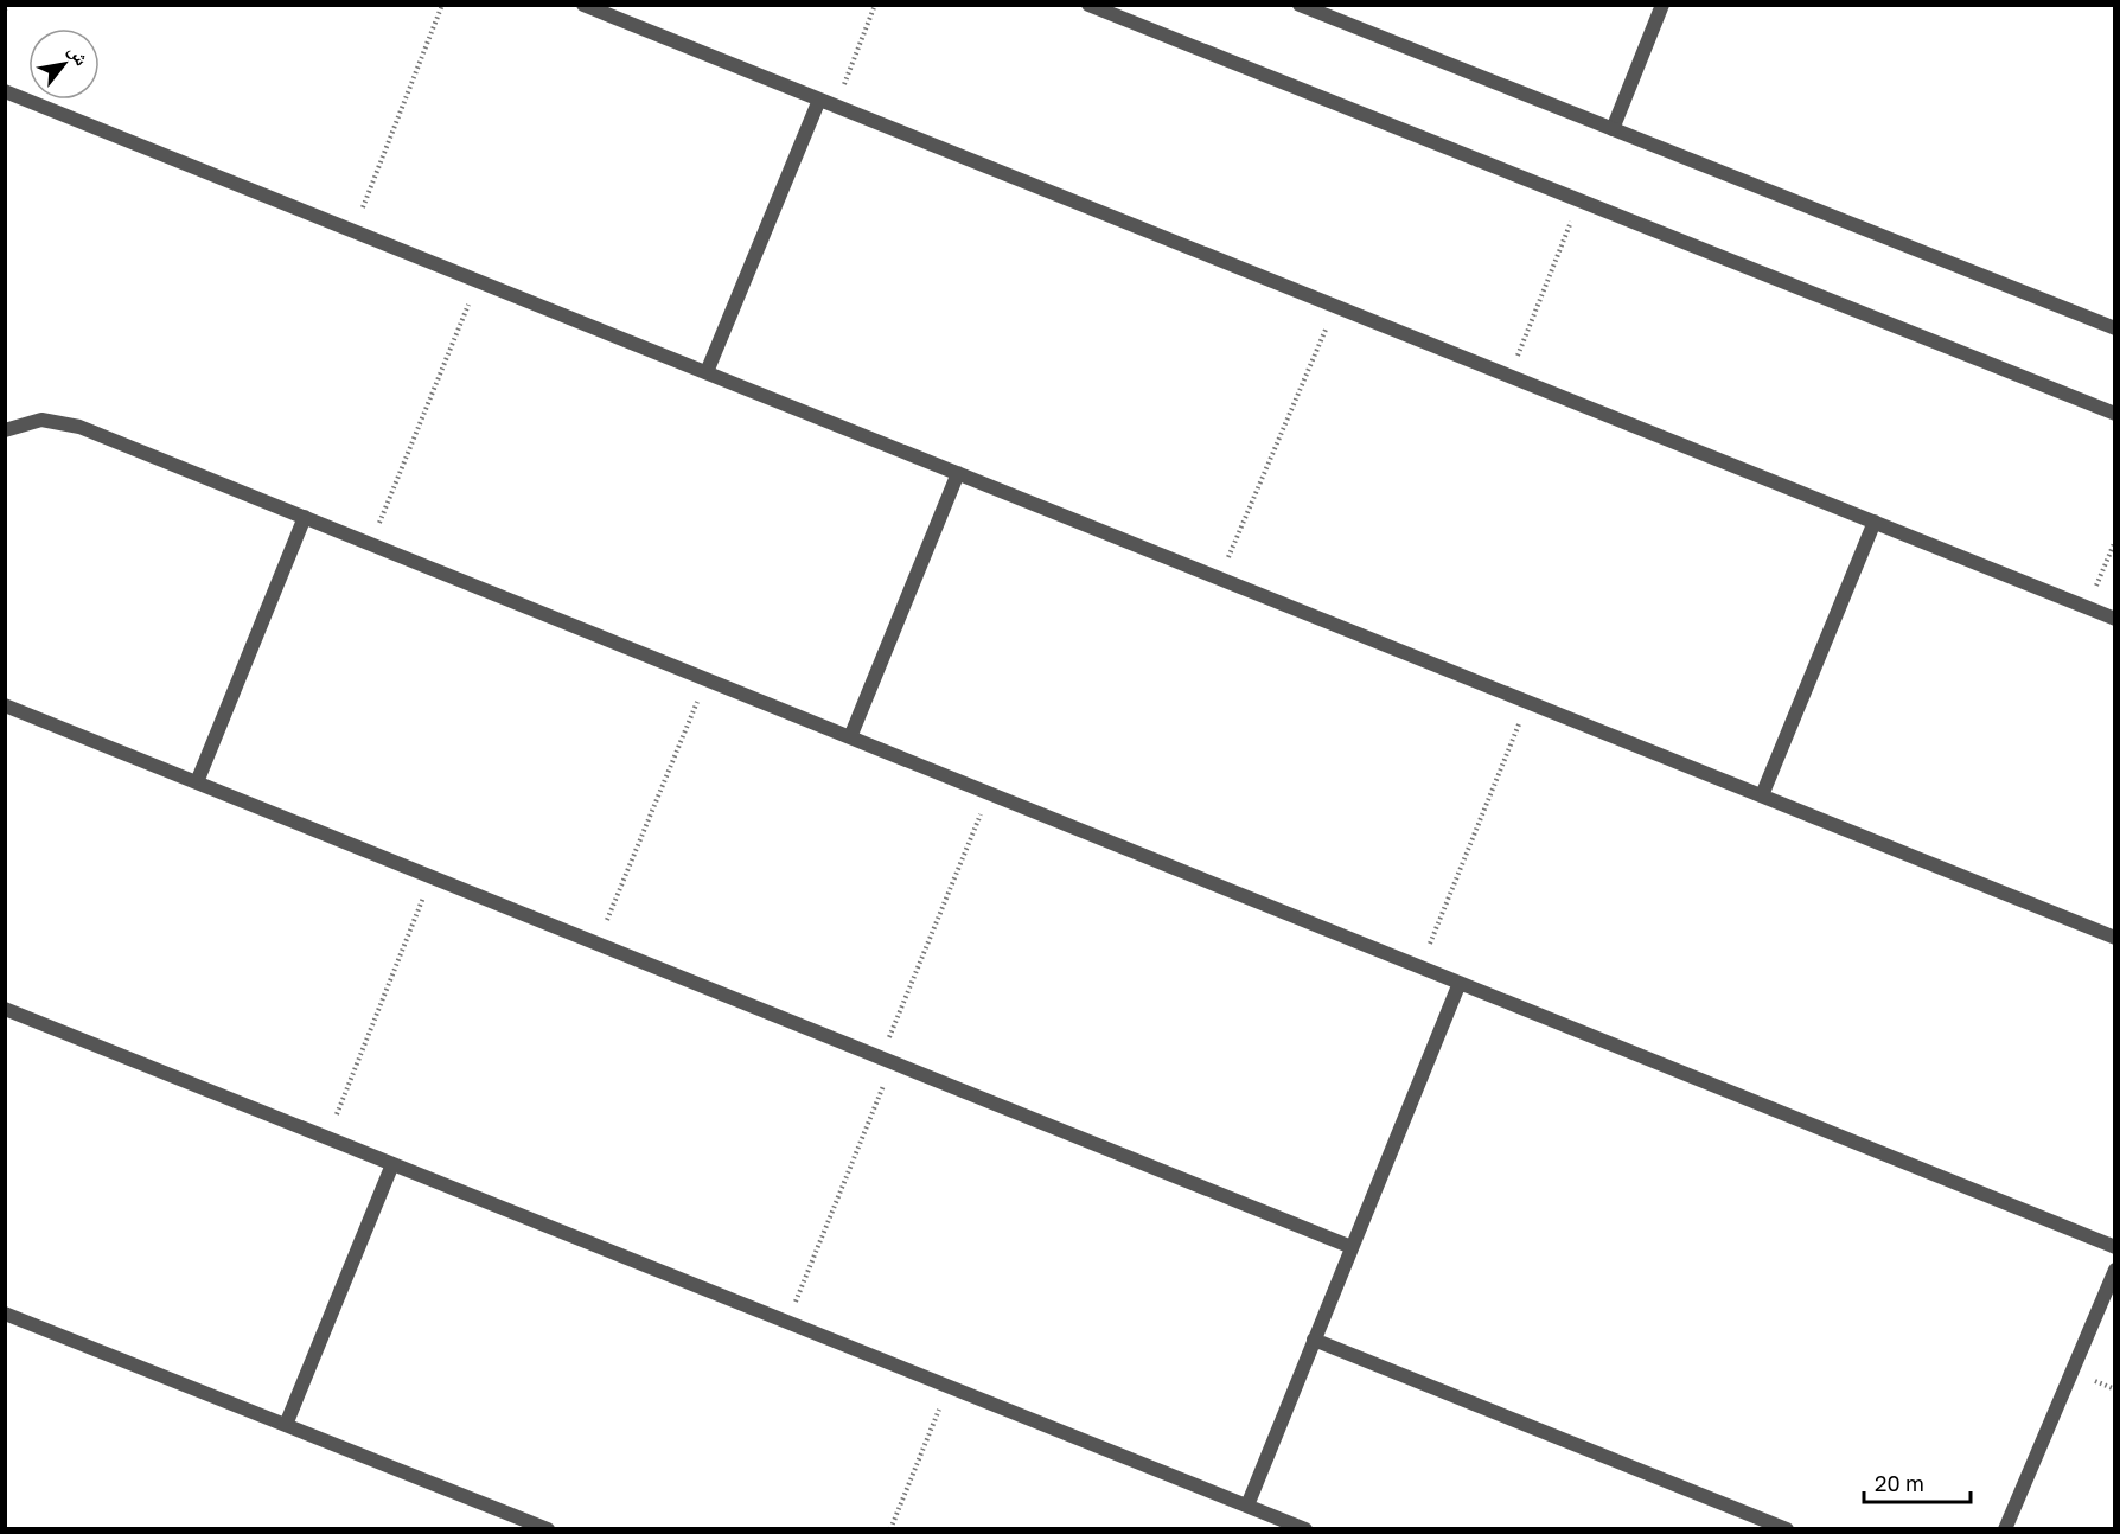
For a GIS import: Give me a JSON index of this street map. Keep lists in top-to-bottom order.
{
  "scale_bar": "20 m",
  "north": "top right"
}
